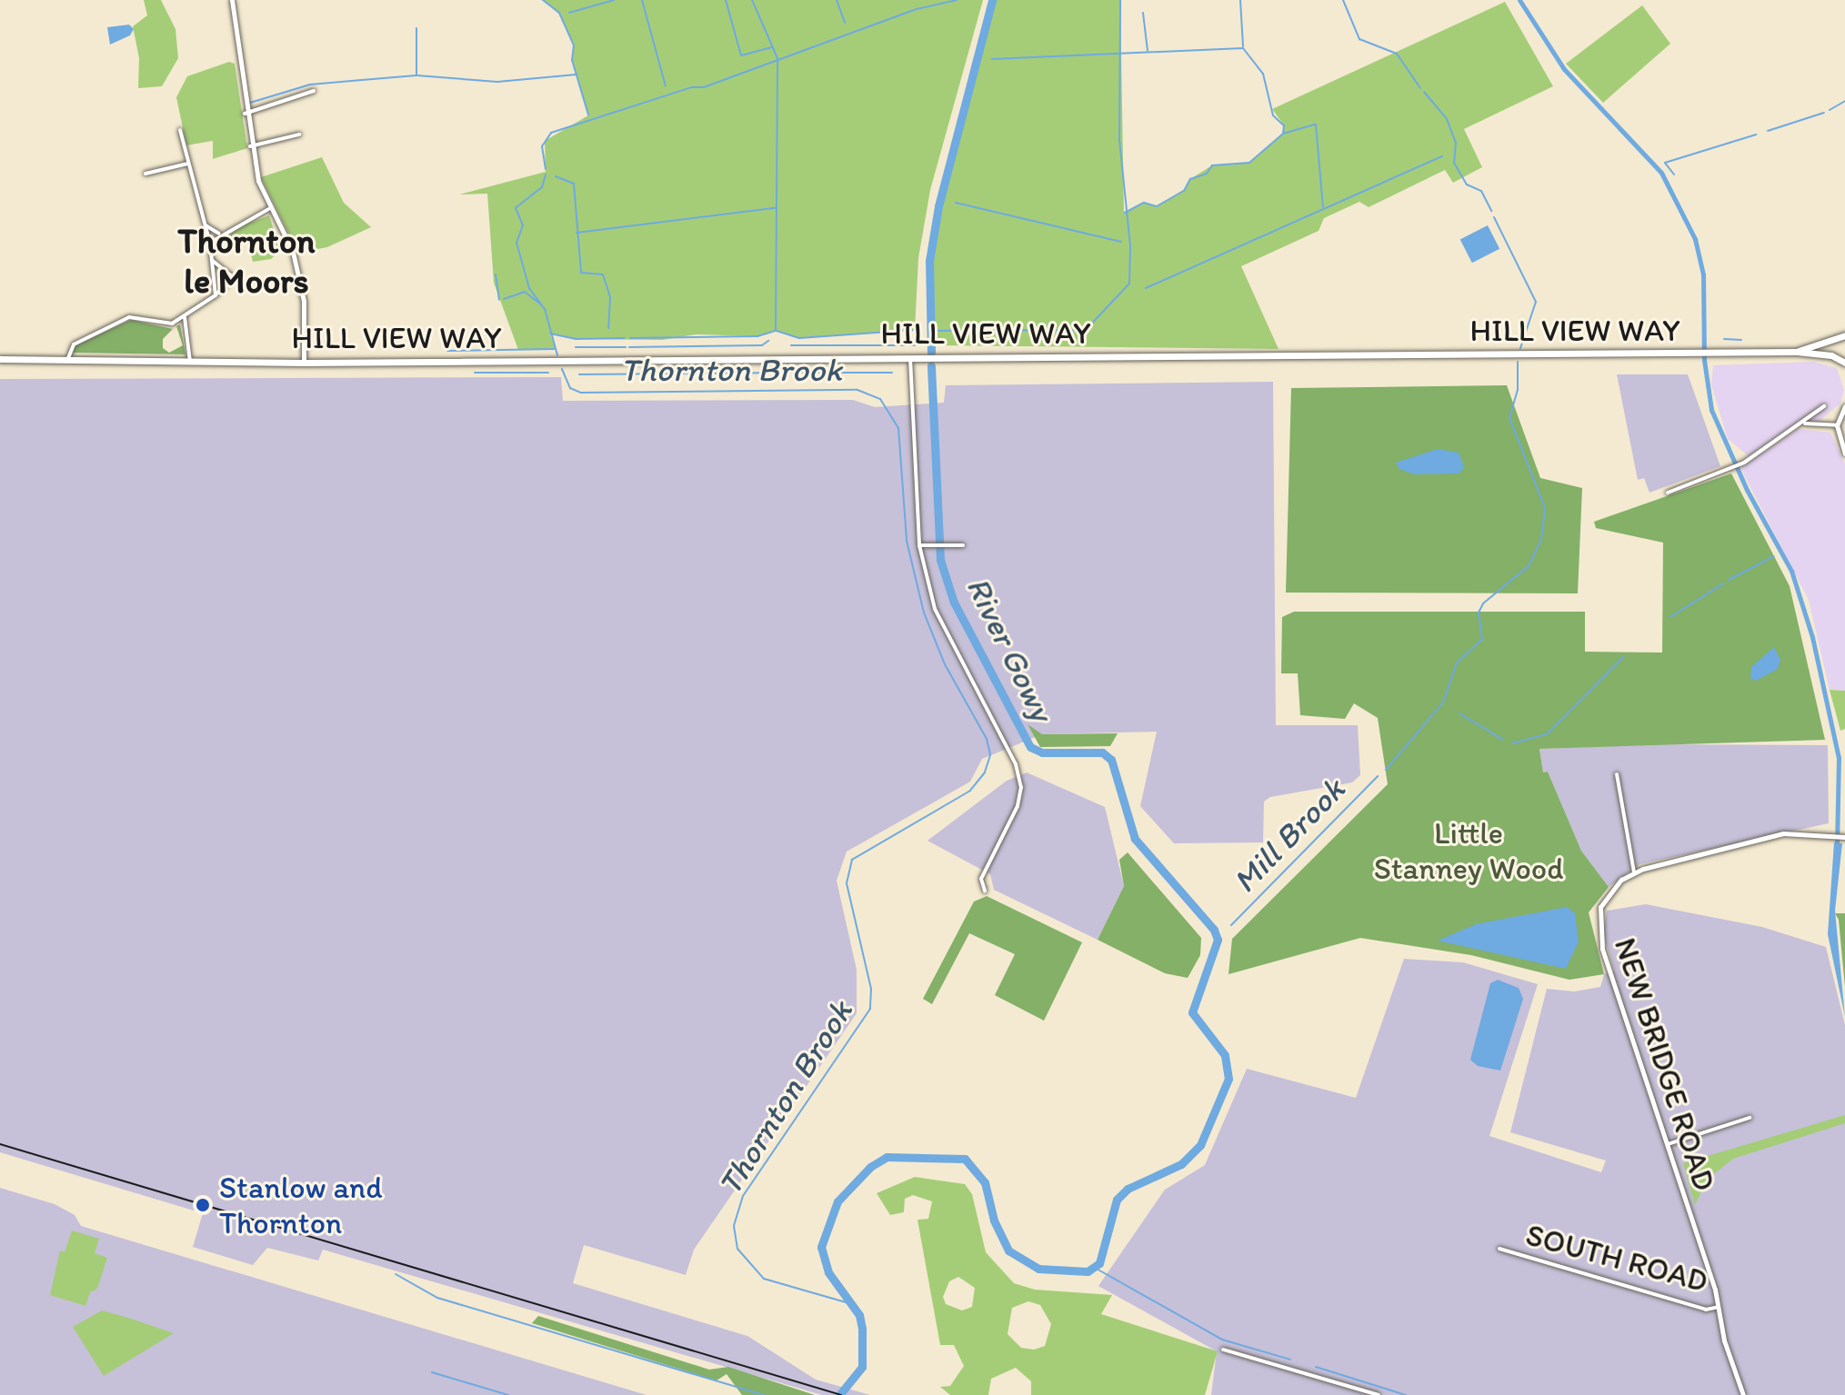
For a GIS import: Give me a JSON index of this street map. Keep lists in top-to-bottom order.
{
  "streets": {
    "main road": ["HILL VIEW WAY"],
    "street": ["NEW BRIDGE ROAD", "SOUTH ROAD"]
  },
  "crossings": [
    ["NEW BRIDGE ROAD", "SOUTH ROAD"]
  ],
  "districts": ["Thornton le Moors"],
  "water": ["Thornton Brook", "River Gowy", "Mill Brook"],
  "parks": ["Little Stanney Wood"],
  "places": ["Stanlow and Thornton"]
}
